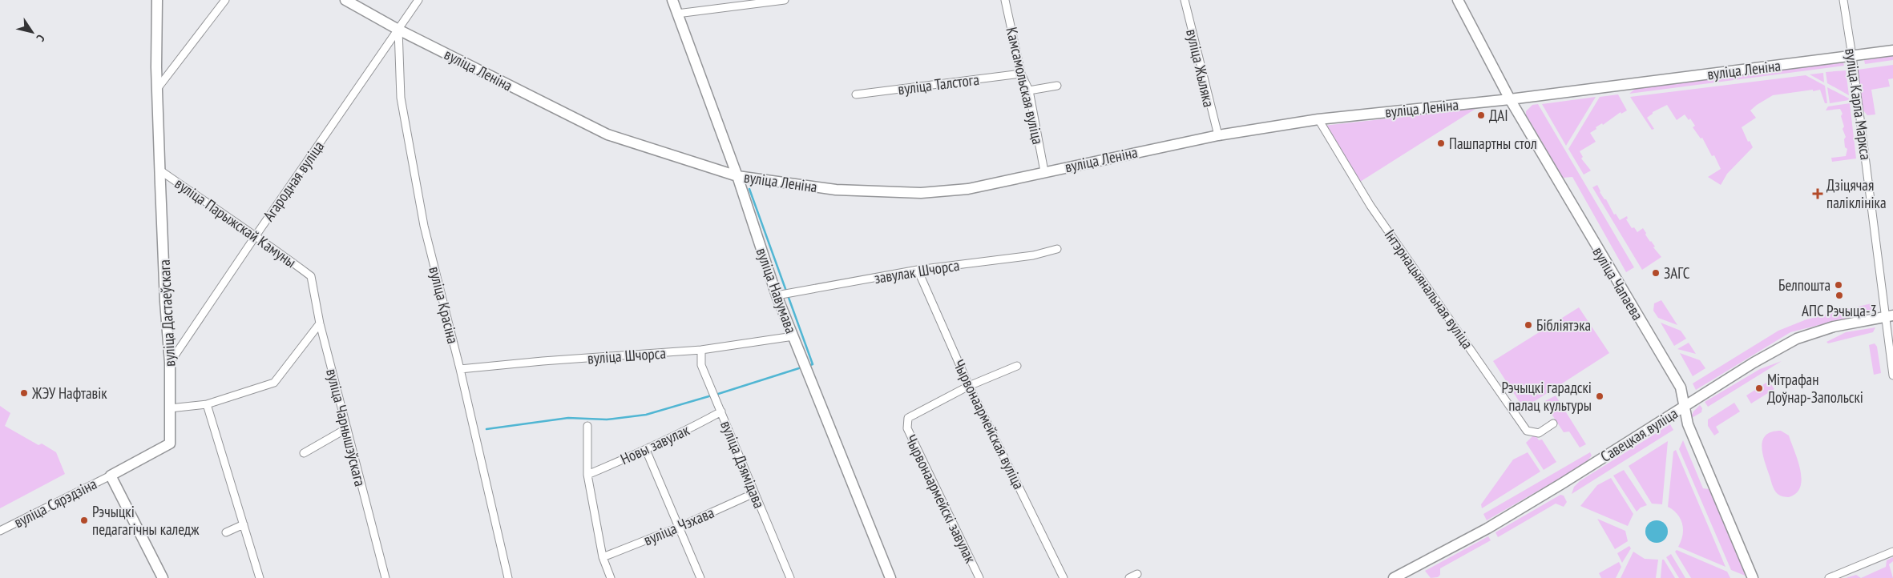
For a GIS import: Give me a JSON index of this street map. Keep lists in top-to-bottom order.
{
  "streets": {
    "street": [
      "вуліца Жыляка",
      "вуліца Леніна",
      "вуліца Талстога",
      "Камсамольская вуліца",
      "вуліца Карла Маркса",
      "Агародная вуліца",
      "вуліца Парыжскай Камуны",
      "завулак Шчорса",
      "вуліца Чапаева",
      "Інтэрнацыянальная вуліца",
      "вуліца Навумава",
      "вуліца Красіна",
      "вуліца Дастаеўскага",
      "вуліца Шчорса",
      "Чырвонаармейская вуліца",
      "вуліца Чарнышэўскага",
      "Савецкая вуліца",
      "Новы завулак",
      "вуліца Дзямідава",
      "Чырвонаармейскі завулак",
      "вуліца Сярэдзіна",
      "вуліца Чэхава"
    ]
  },
  "crossings": [
    ["вуліца Жыляка", "вуліца Леніна"],
    ["вуліца Леніна", "Камсамольская вуліца"],
    ["вуліца Леніна", "вуліца Карла Маркса"],
    ["вуліца Леніна", "Агародная вуліца"],
    ["вуліца Леніна", "вуліца Чапаева"],
    ["вуліца Леніна", "Інтэрнацыянальная вуліца"],
    ["вуліца Леніна", "вуліца Навумава"],
    ["вуліца Леніна", "вуліца Красіна"],
    ["вуліца Талстога", "Камсамольская вуліца"],
    ["вуліца Карла Маркса", "Савецкая вуліца"],
    ["Агародная вуліца", "вуліца Парыжскай Камуны"],
    ["Агародная вуліца", "вуліца Красіна"],
    ["Агародная вуліца", "вуліца Дастаеўскага"],
    ["вуліца Парыжскай Камуны", "вуліца Дастаеўскага"],
    ["вуліца Парыжскай Камуны", "вуліца Чарнышэўскага"],
    ["завулак Шчорса", "вуліца Навумава"],
    ["завулак Шчорса", "Чырвонаармейская вуліца"],
    ["вуліца Чапаева", "Савецкая вуліца"],
    ["вуліца Навумава", "вуліца Шчорса"],
    ["вуліца Красіна", "вуліца Шчорса"],
    ["вуліца Дастаеўскага", "вуліца Сярэдзіна"],
    ["вуліца Шчорса", "вуліца Дзямідава"],
    ["Чырвонаармейская вуліца", "Чырвонаармейскі завулак"],
    ["Новы завулак", "вуліца Дзямідава"],
    ["вуліца Дзямідава", "вуліца Чэхава"]
  ],
  "places": {
    "other": [
      "ДАІ",
      "Пашпартны стол",
      "ЗАГС",
      "Белпошта",
      "АПС Рэчыца-3",
      "Бібліятэка",
      "Мітрафан Доўнар-Запольскі",
      "ЖЭУ Нафтавік",
      "Рэчыцкі гарадскі палац культуры",
      "Рэчыцкі педагагічны каледж"
    ],
    "health": ["Дзіцячая паліклініка"]
  },
  "north": "bottom right"
}
